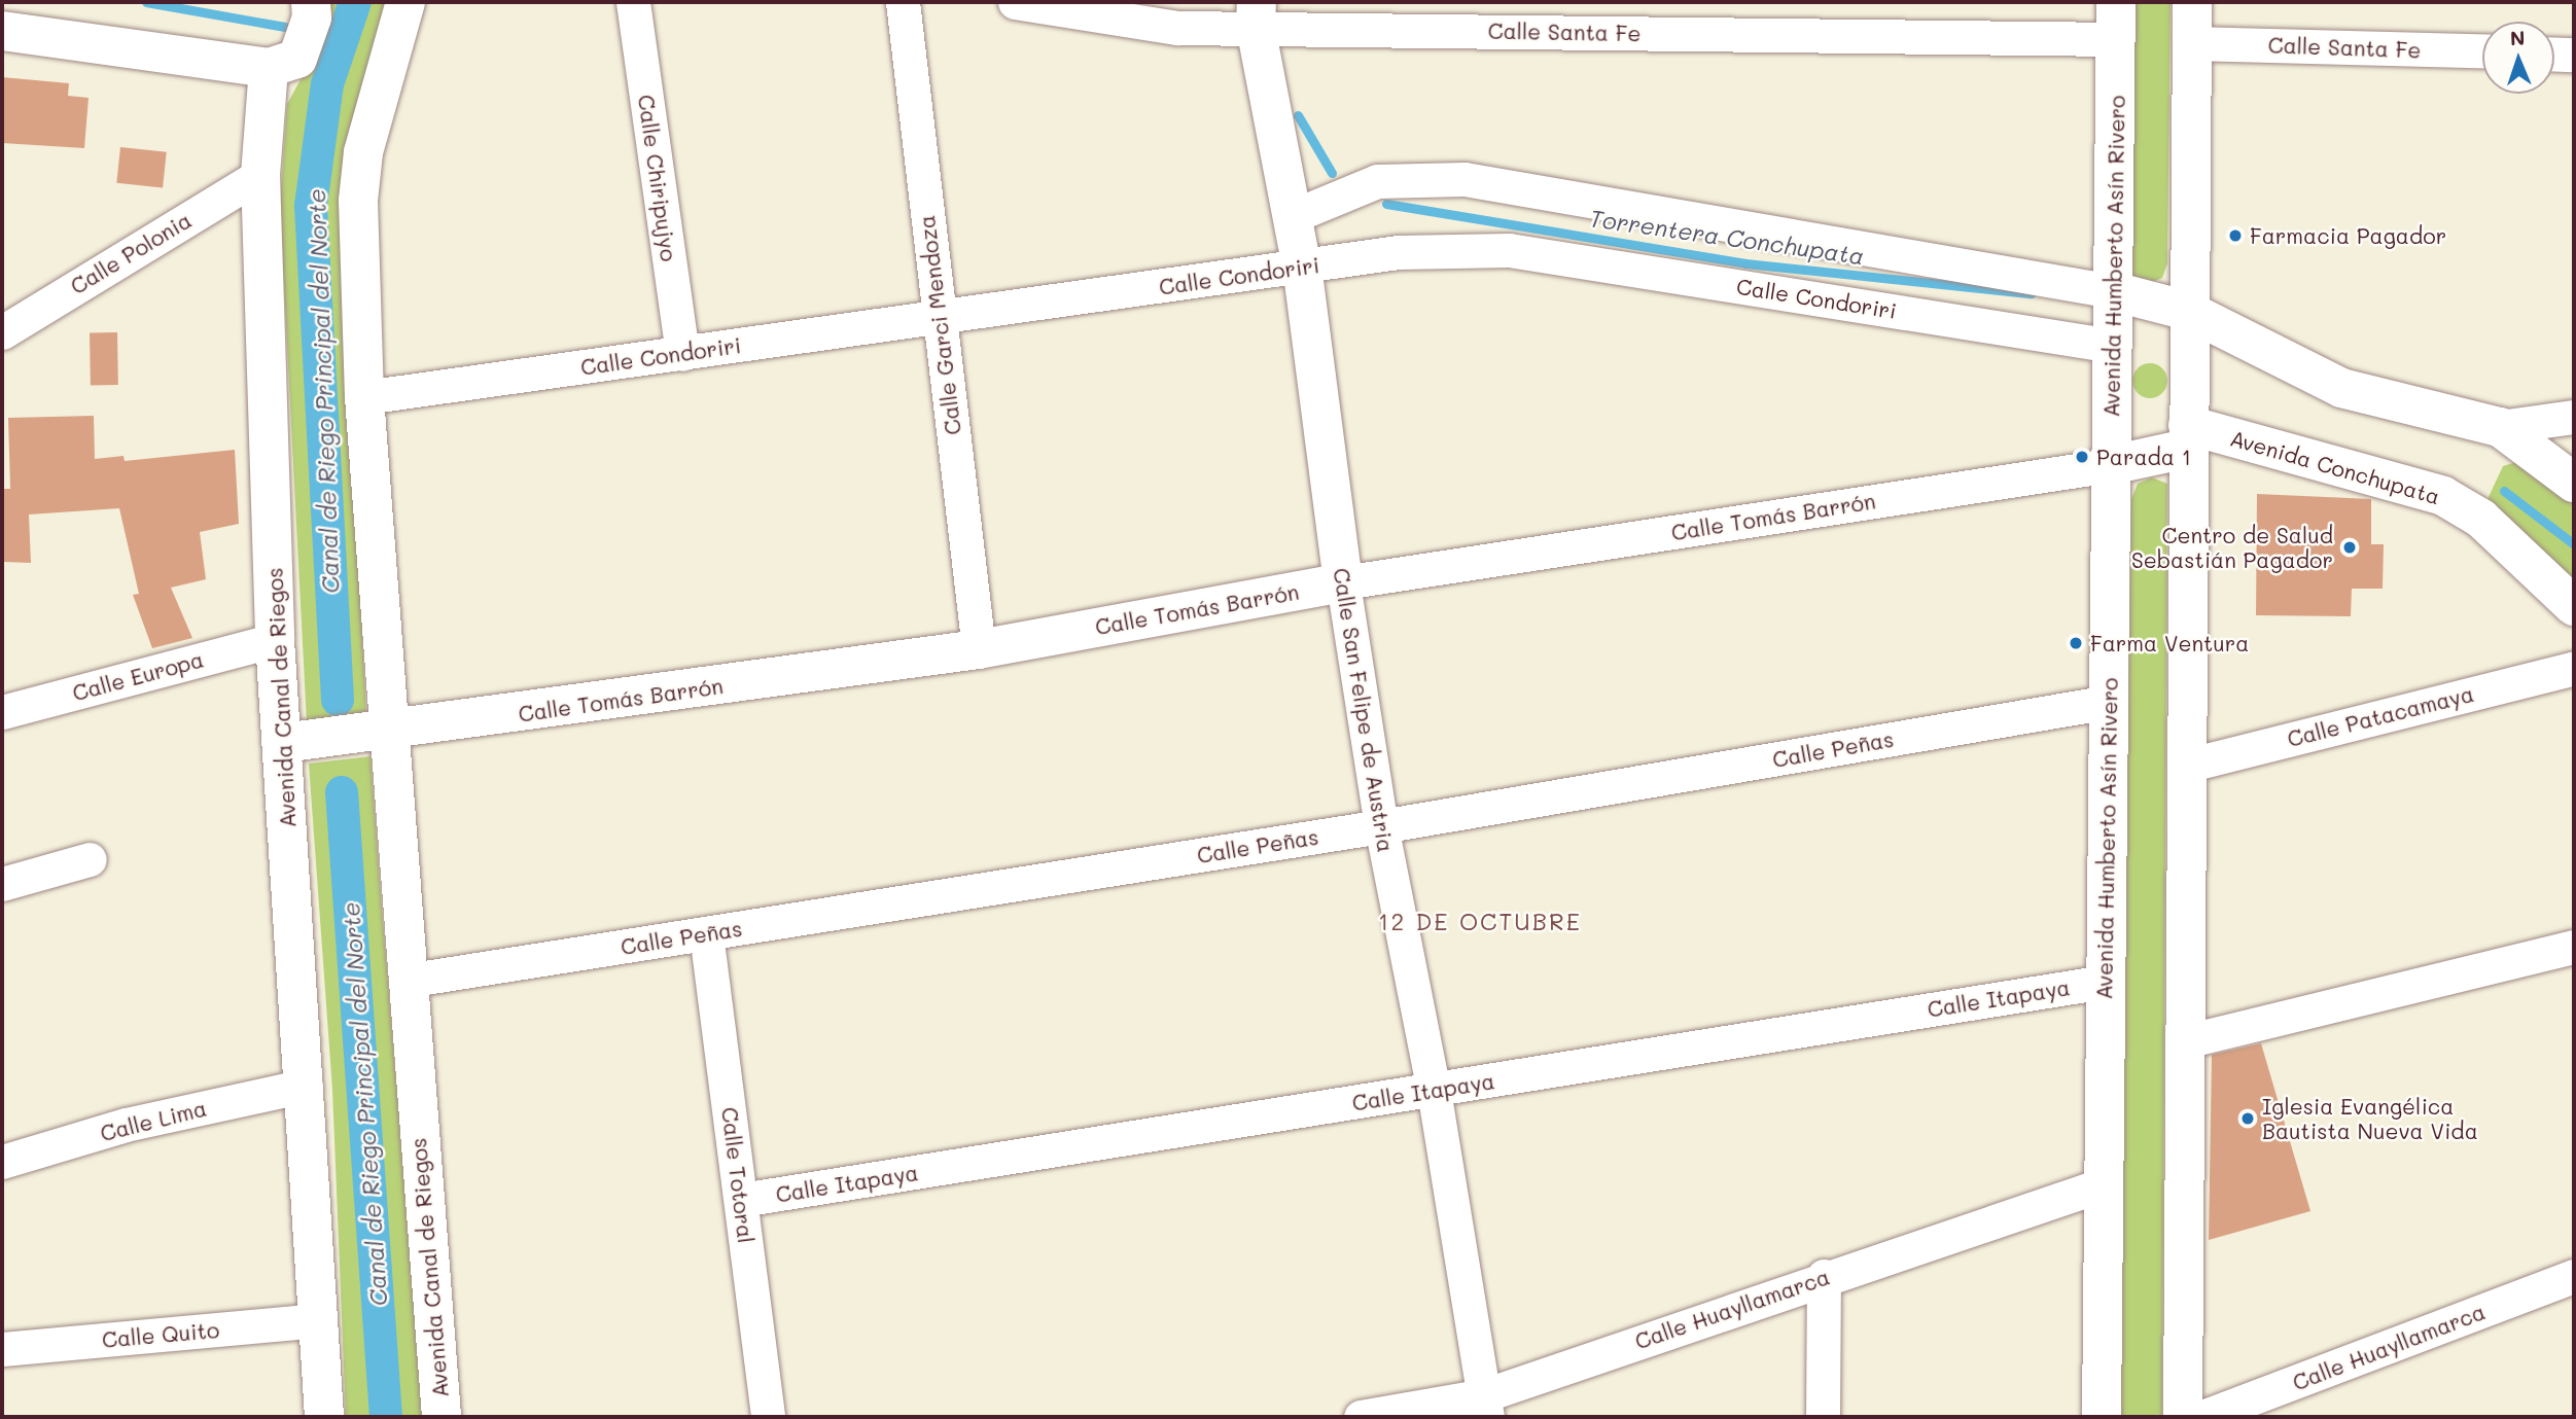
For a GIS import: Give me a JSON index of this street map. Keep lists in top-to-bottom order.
{
  "streets": {
    "street": [
      "Calle Santa Fe",
      "Calle Chiripujyo",
      "Calle Polonia",
      "Avenida Humberto Asín Rivero",
      "Calle Condoriri",
      "Calle Garci Mendoza",
      "Avenida Conchupata",
      "Calle Tomás Barrón",
      "Calle Europa",
      "Avenida Canal de Riegos",
      "Calle San Felipe de Austria",
      "Calle Patacamaya",
      "Calle Peñas",
      "Calle Itapaya",
      "Calle Lima",
      "Calle Totoral",
      "Calle Huayllamarca",
      "Calle Quito"
    ]
  },
  "crossings": [
    ["Calle Santa Fe", "Avenida Humberto Asín Rivero"],
    ["Calle Santa Fe", "Calle San Felipe de Austria"],
    ["Calle Chiripujyo", "Calle Condoriri"],
    ["Calle Polonia", "Avenida Canal de Riegos"],
    ["Avenida Humberto Asín Rivero", "Calle Condoriri"],
    ["Avenida Humberto Asín Rivero", "Avenida Conchupata"],
    ["Avenida Humberto Asín Rivero", "Calle Tomás Barrón"],
    ["Avenida Humberto Asín Rivero", "Calle Peñas"],
    ["Avenida Humberto Asín Rivero", "Calle Itapaya"],
    ["Avenida Humberto Asín Rivero", "Calle Huayllamarca"],
    ["Calle Condoriri", "Calle Garci Mendoza"],
    ["Calle Condoriri", "Avenida Canal de Riegos"],
    ["Calle Condoriri", "Calle San Felipe de Austria"],
    ["Calle Garci Mendoza", "Calle Tomás Barrón"],
    ["Avenida Conchupata", "Calle Tomás Barrón"],
    ["Calle Tomás Barrón", "Avenida Canal de Riegos"],
    ["Calle Tomás Barrón", "Calle San Felipe de Austria"],
    ["Calle Europa", "Avenida Canal de Riegos"],
    ["Avenida Canal de Riegos", "Calle Peñas"],
    ["Avenida Canal de Riegos", "Calle Lima"],
    ["Avenida Canal de Riegos", "Calle Quito"],
    ["Calle San Felipe de Austria", "Calle Peñas"],
    ["Calle San Felipe de Austria", "Calle Itapaya"],
    ["Calle San Felipe de Austria", "Calle Huayllamarca"],
    ["Calle Peñas", "Calle Totoral"],
    ["Calle Itapaya", "Calle Totoral"]
  ],
  "districts": ["12 DE OCTUBRE"],
  "water": ["Torrentera Conchupata", "Canal de Riego Principal del Norte"],
  "places": [
    "Farmacia Pagador",
    "Parada 1",
    "Centro de Salud Sebastián Pagador",
    "Farma Ventura",
    "Iglesia Evangélica Bautista Nueva Vida"
  ],
  "north": "top"
}
